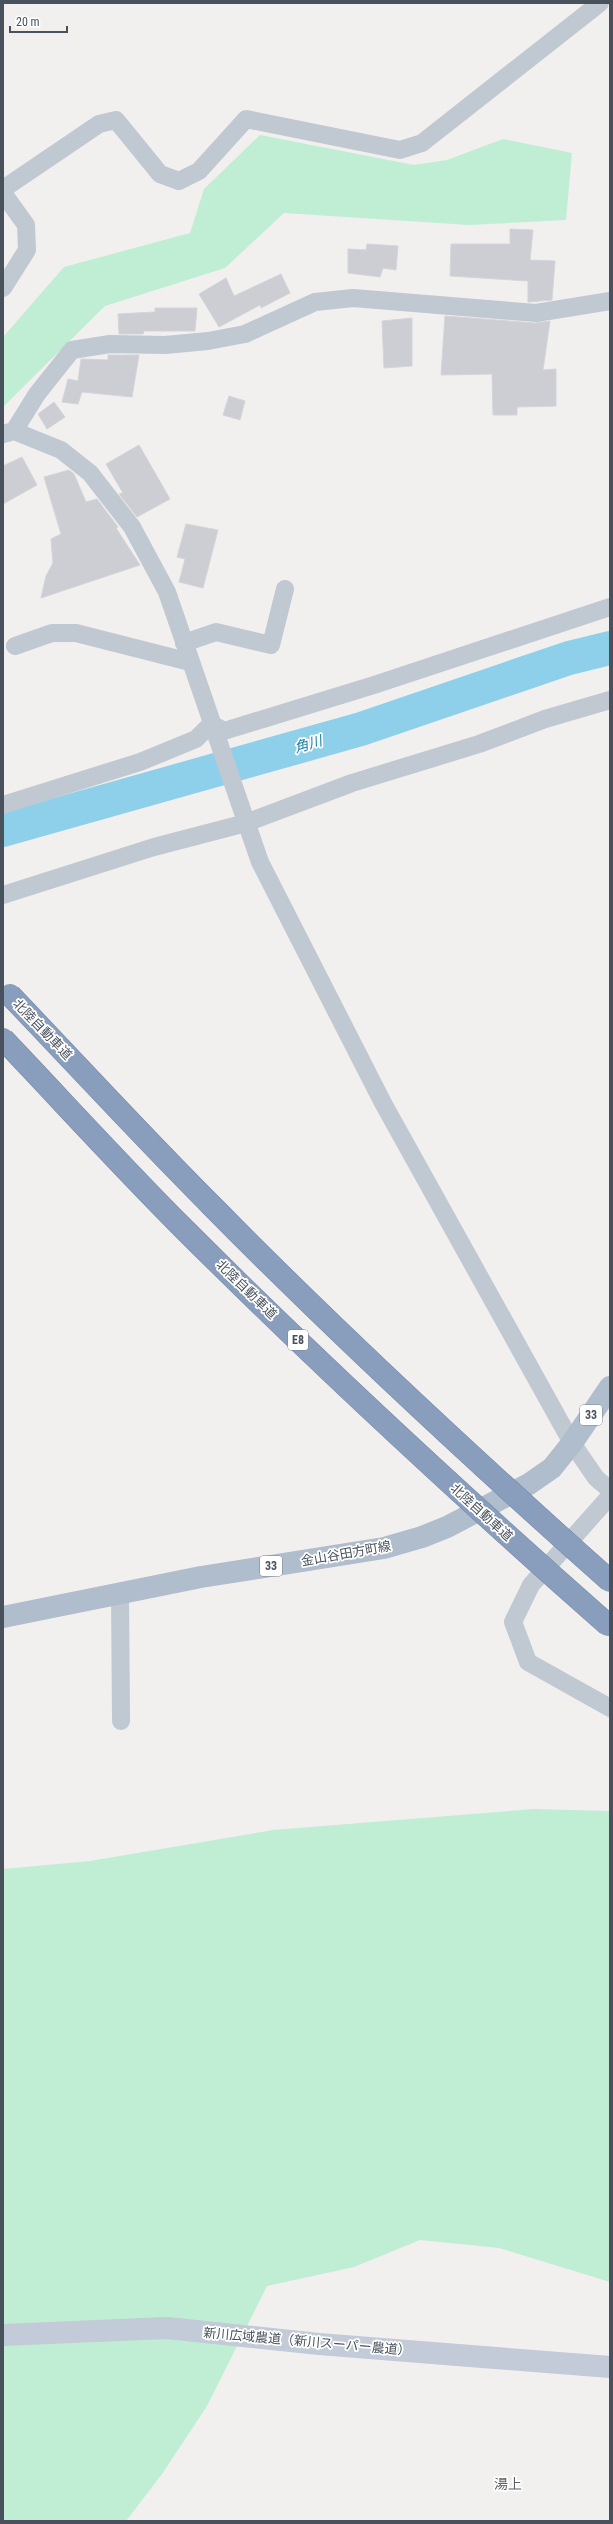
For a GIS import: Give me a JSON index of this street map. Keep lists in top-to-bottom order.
{
  "streets": {
    "highway": ["北陸自動車道", "E8"],
    "main road": ["33", "金山谷田方町線"],
    "street": ["新川広域農道（新川スーパー農道）"]
  },
  "districts": ["湯上"],
  "water": ["角川"],
  "scale_bar": "20 m"
}
